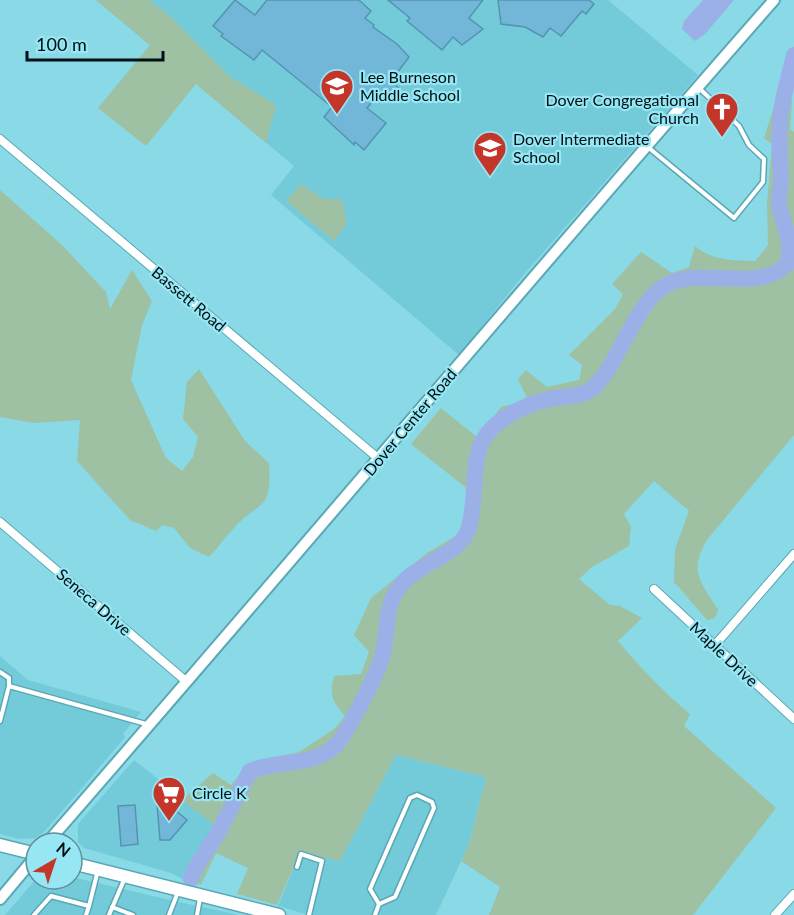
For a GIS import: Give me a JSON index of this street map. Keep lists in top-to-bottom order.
{
  "streets": {
    "street": [
      "Bassett Road",
      "Dover Center Road",
      "Seneca Drive",
      "Maple Drive"
    ]
  },
  "crossings": [
    ["Bassett Road", "Dover Center Road"],
    ["Dover Center Road", "Seneca Drive"]
  ],
  "places": {
    "school or university": ["Lee Burneson Middle School", "Dover Intermediate School"],
    "church": ["Dover Congregational Church"],
    "supermarket": ["Circle K"]
  },
  "scale_bar": "100 m",
  "north": "top right"
}
